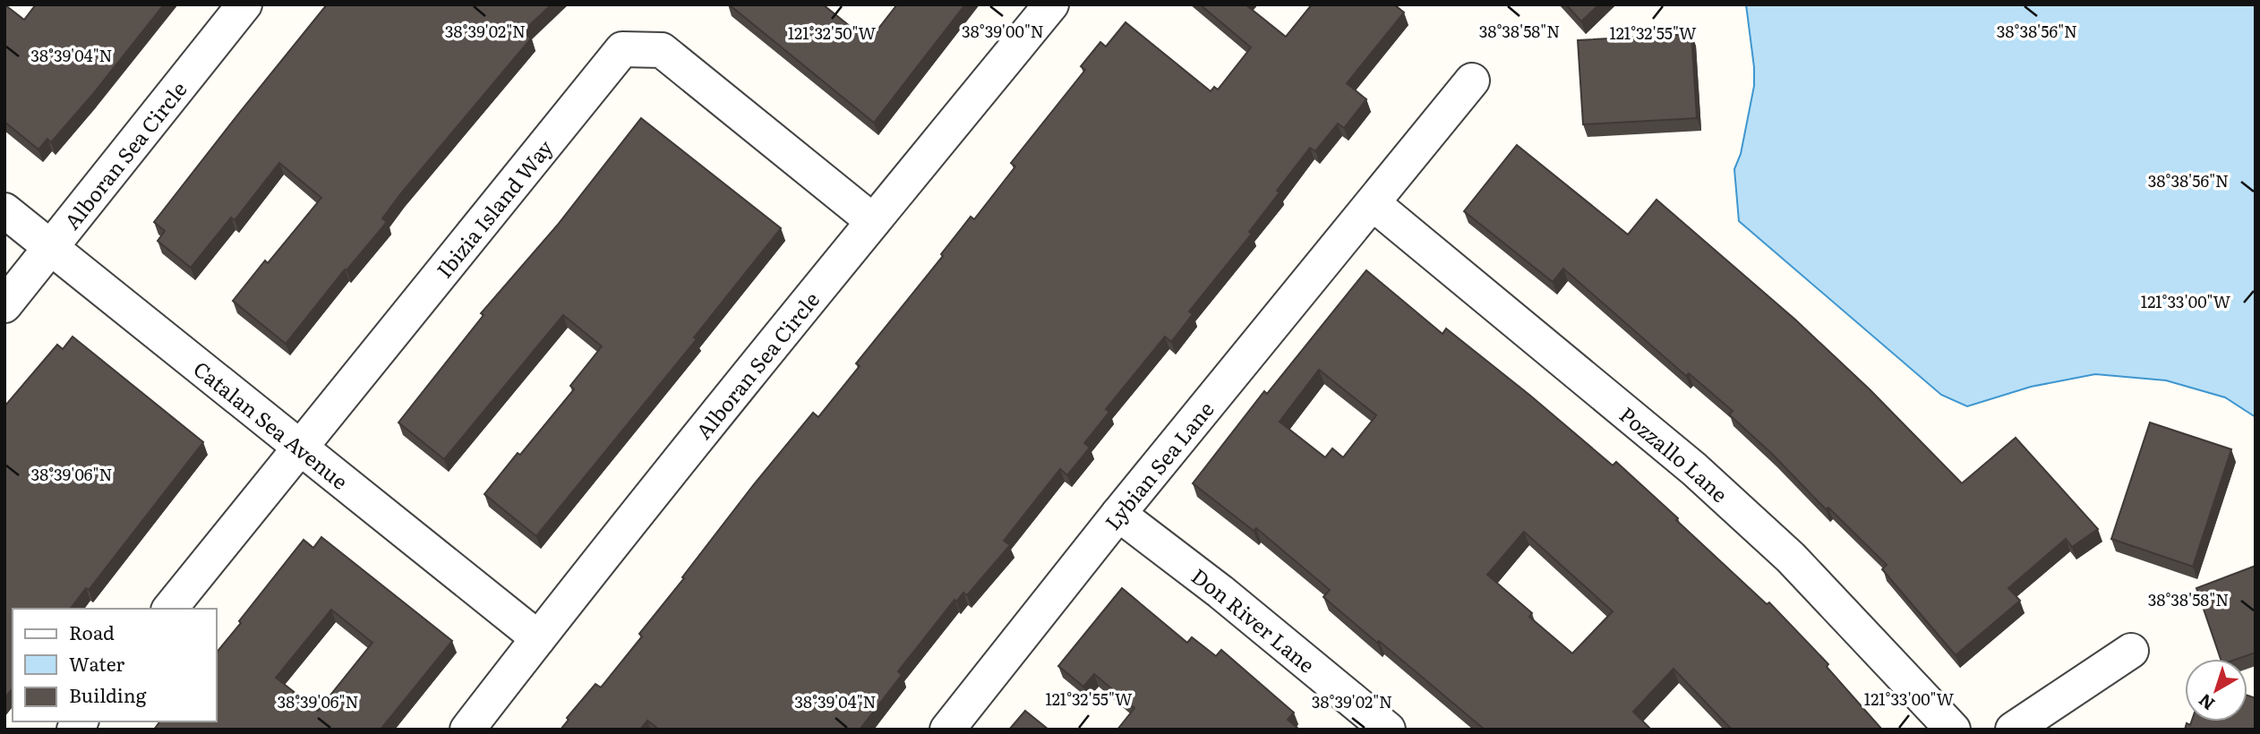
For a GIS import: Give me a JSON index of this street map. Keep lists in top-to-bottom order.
{
  "streets": {
    "street": [
      "Alboran Sea Circle",
      "Ibizia Island Way",
      "Catalan Sea Avenue",
      "Pozzallo Lane",
      "Lybian Sea Lane",
      "Don River Lane"
    ]
  },
  "crossings": [
    ["Alboran Sea Circle", "Ibizia Island Way"],
    ["Alboran Sea Circle", "Catalan Sea Avenue"],
    ["Ibizia Island Way", "Catalan Sea Avenue"],
    ["Pozzallo Lane", "Lybian Sea Lane"],
    ["Lybian Sea Lane", "Don River Lane"]
  ],
  "legend": ["Road", "Water", "Building"],
  "north": "bottom left",
  "coordinates": [
    "38°38'56\"N",
    "38°39'02\"N",
    "38°39'00\"N",
    "38°38'58\"N",
    "121°32'50\"W",
    "121°32'55\"W",
    "38°39'04\"N",
    "121°33'00\"W",
    "38°39'06\"N"
  ]
}
